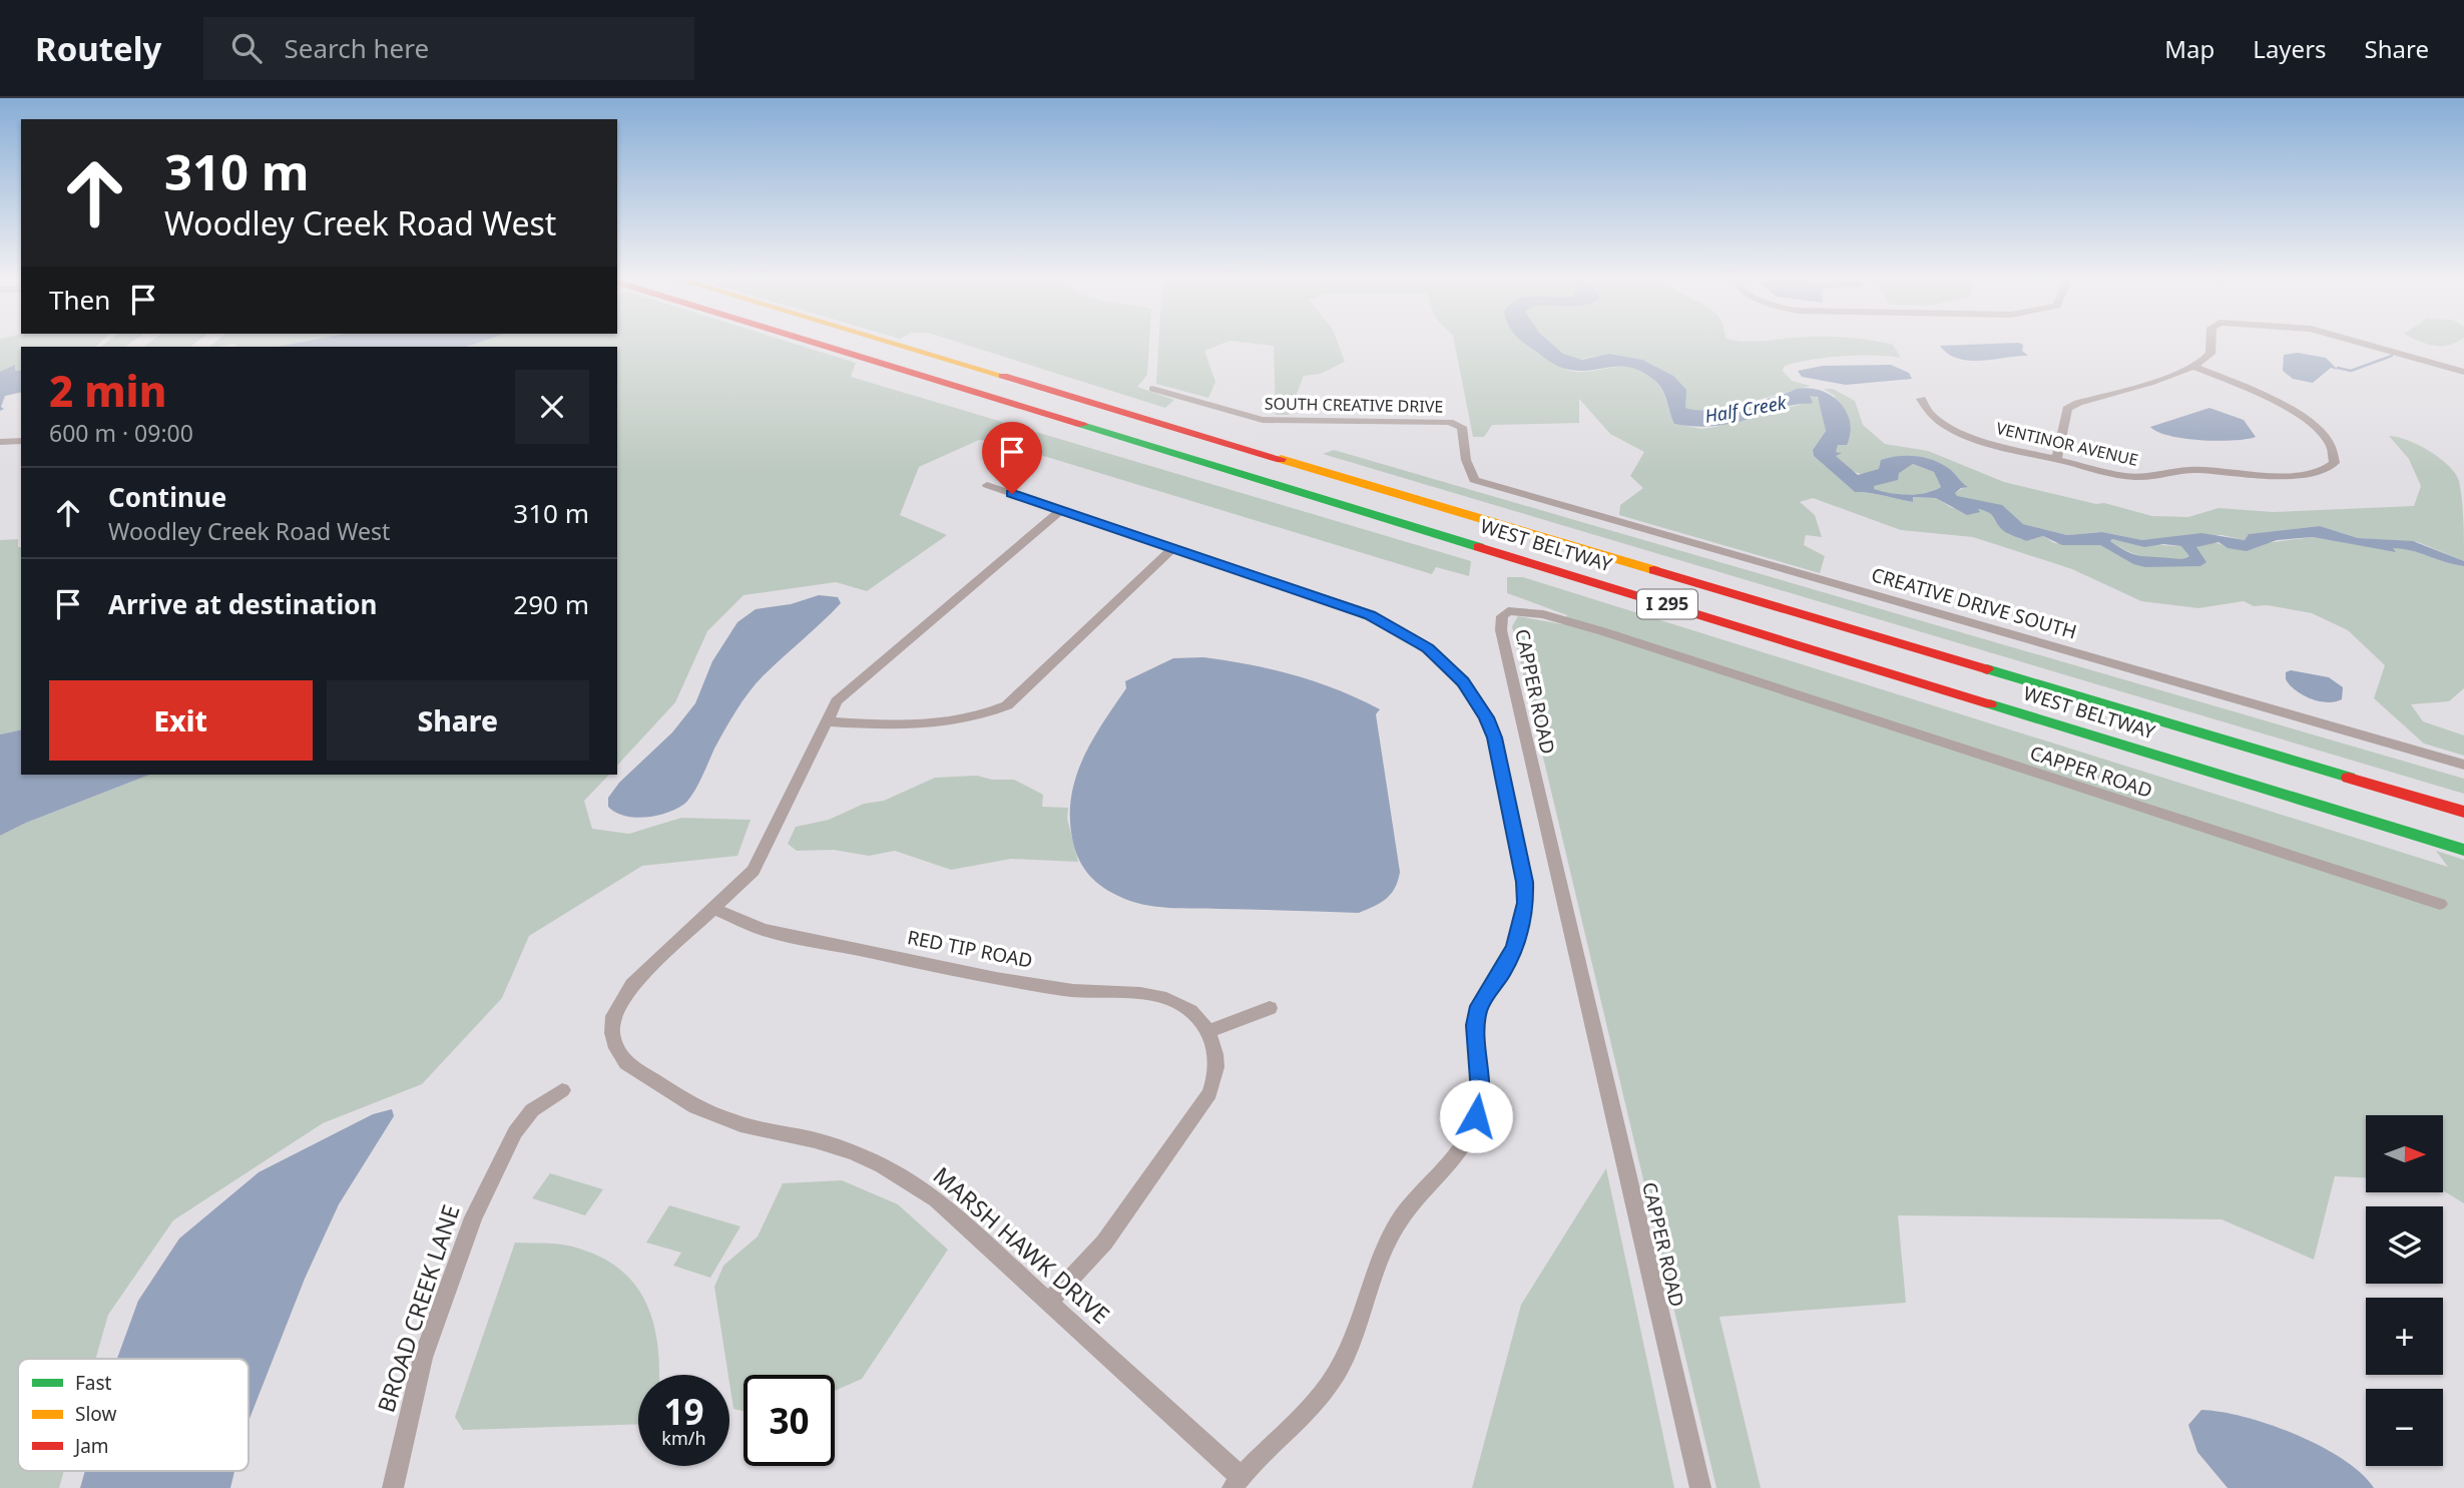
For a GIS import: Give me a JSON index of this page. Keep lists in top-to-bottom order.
{
  "streets": {
    "highway": ["WEST BELTWAY", "I 295"],
    "street": [
      "SOUTH CREATIVE DRIVE",
      "VENTINOR AVENUE",
      "CREATIVE DRIVE SOUTH",
      "CAPPER ROAD",
      "RED TIP ROAD",
      "MARSH HAWK DRIVE",
      "BROAD CREEK LANE"
    ]
  },
  "crossings": [
    ["SOUTH CREATIVE DRIVE", "CREATIVE DRIVE SOUTH"],
    ["RED TIP ROAD", "MARSH HAWK DRIVE"]
  ],
  "water": ["Half Creek"],
  "legend": ["Fast", "Slow", "Jam"],
  "north": "right",
  "page": {
    "header": "Routely",
    "search": "Search here",
    "nav": ["Map", "Layers", "Share"],
    "turn": ["310 m", "Woodley Creek Road West"],
    "then": "Then",
    "heading": ["2 min", "600 m · 09:00"],
    "list": [
      {
        "name": "Continue",
        "note": "Woodley Creek Road West",
        "value": "310 m"
      },
      {
        "name": "Arrive at destination",
        "value": "290 m"
      }
    ],
    "buttons": ["Exit", "Share"],
    "map_buttons": ["+", "−"],
    "speed": "19 km/h",
    "limit": "30"
  }
}
